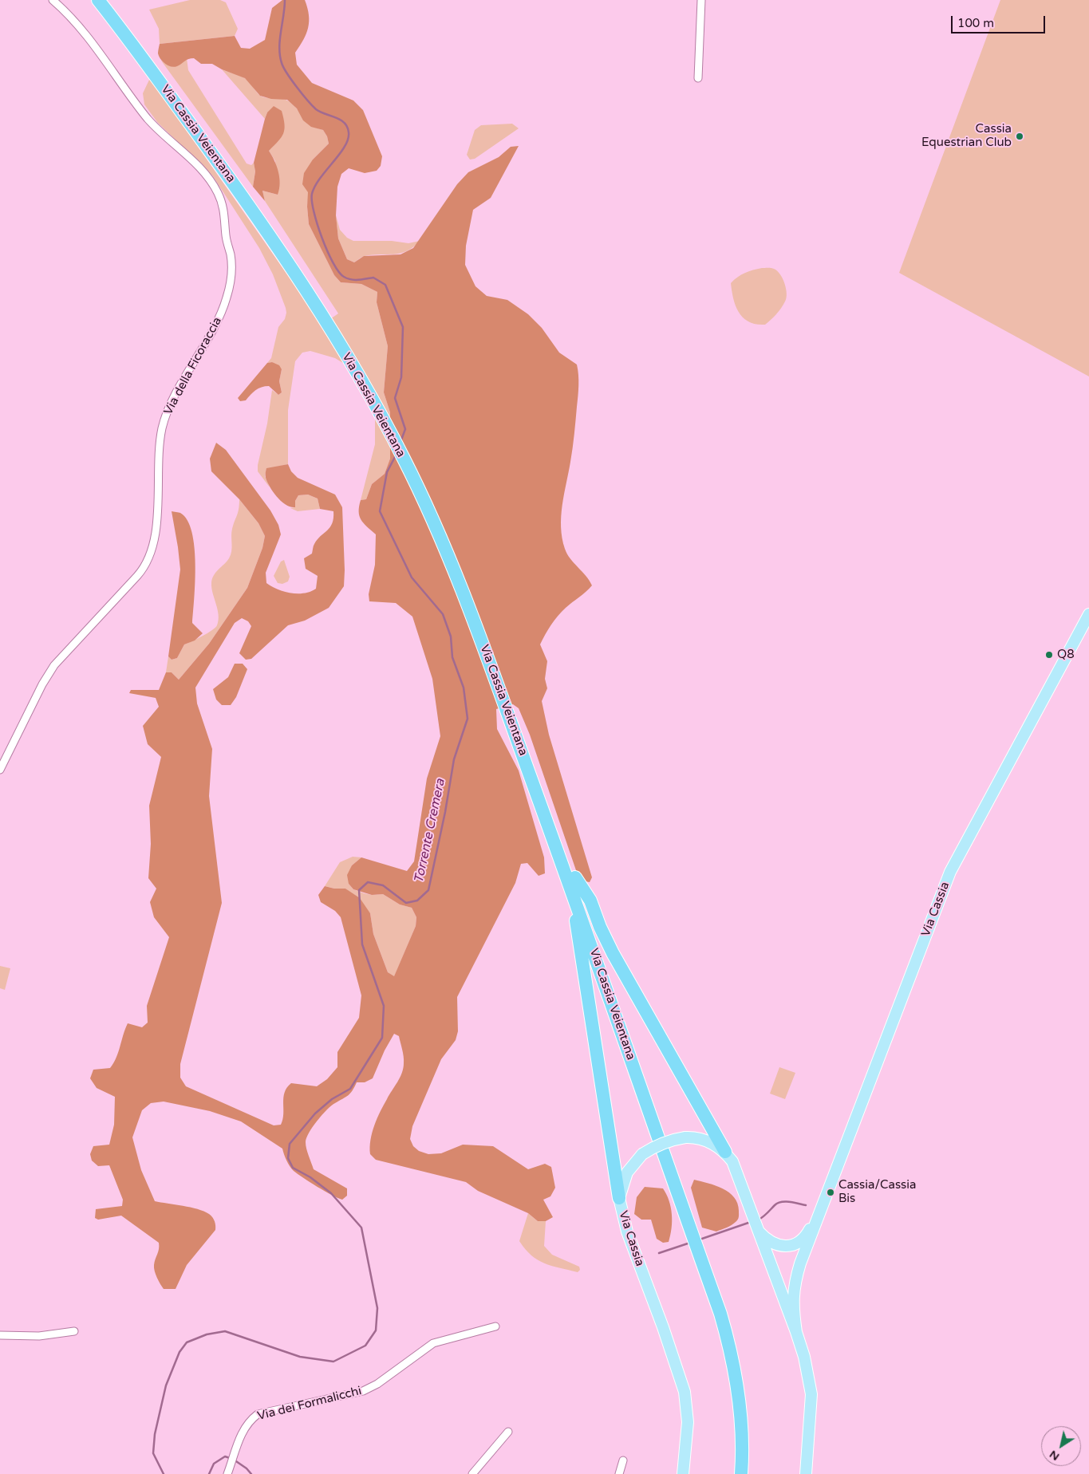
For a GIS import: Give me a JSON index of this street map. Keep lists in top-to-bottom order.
{
  "streets": {
    "highway": ["Via Cassia Veientana"],
    "main road": ["Via Cassia"],
    "street": ["Via della Ficoraccia", "Via dei Formalicchi"]
  },
  "water": ["Torrente Cremera"],
  "places": ["Cassia Equestrian Club", "Q8", "Cassia/Cassia Bis"],
  "scale_bar": "100 m",
  "north": "bottom left"
}
